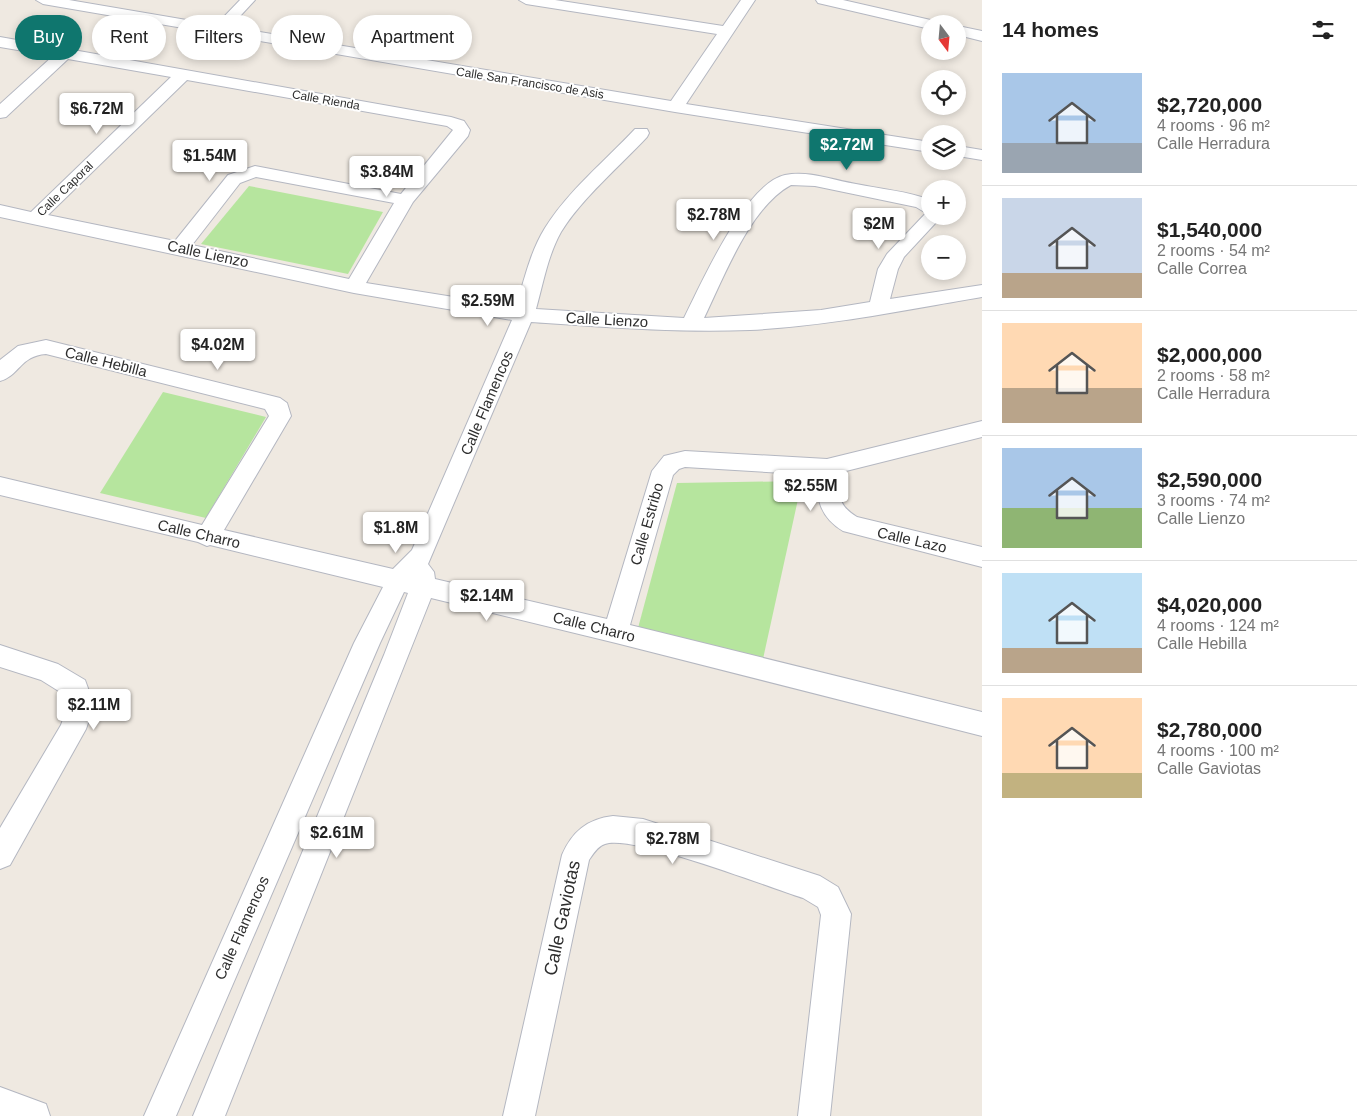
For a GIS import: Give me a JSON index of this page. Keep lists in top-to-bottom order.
{
  "streets": {
    "street": [
      "Calle San Francisco de Asis",
      "Calle Rienda",
      "Calle Caporal",
      "Calle Lienzo",
      "Calle Hebilla",
      "Calle Flamencos",
      "Calle Estribo",
      "Calle Charro",
      "Calle Lazo",
      "Calle Gaviotas"
    ]
  },
  "crossings": [
    ["Calle Rienda", "Calle Caporal"],
    ["Calle Rienda", "Calle Lienzo"],
    ["Calle Caporal", "Calle Lienzo"],
    ["Calle Lienzo", "Calle Flamencos"],
    ["Calle Hebilla", "Calle Charro"],
    ["Calle Flamencos", "Calle Charro"],
    ["Calle Estribo", "Calle Charro"],
    ["Calle Estribo", "Calle Lazo"]
  ],
  "north": "bottom",
  "page": {
    "heading": "14 homes",
    "map_buttons": ["+", "−"],
    "chip": [
      "Buy",
      "Rent",
      "Filters",
      "New",
      "Apartment"
    ],
    "list": [
      {
        "name": "$2,720,000",
        "note": "4 rooms · 96 m² · Calle Herradura"
      },
      {
        "name": "$1,540,000",
        "note": "2 rooms · 54 m² · Calle Correa"
      },
      {
        "name": "$2,000,000",
        "note": "2 rooms · 58 m² · Calle Herradura"
      },
      {
        "name": "$2,590,000",
        "note": "3 rooms · 74 m² · Calle Lienzo"
      },
      {
        "name": "$4,020,000",
        "note": "4 rooms · 124 m² · Calle Hebilla"
      },
      {
        "name": "$2,780,000",
        "note": "4 rooms · 100 m² · Calle Gaviotas"
      }
    ],
    "price": [
      "$6.72M",
      "$2.72M",
      "$1.54M",
      "$3.84M",
      "$2.78M",
      "$2M",
      "$2.59M",
      "$4.02M",
      "$2.55M",
      "$1.8M",
      "$2.14M",
      "$2.11M",
      "$2.61M",
      "$2.78M"
    ]
  }
}
